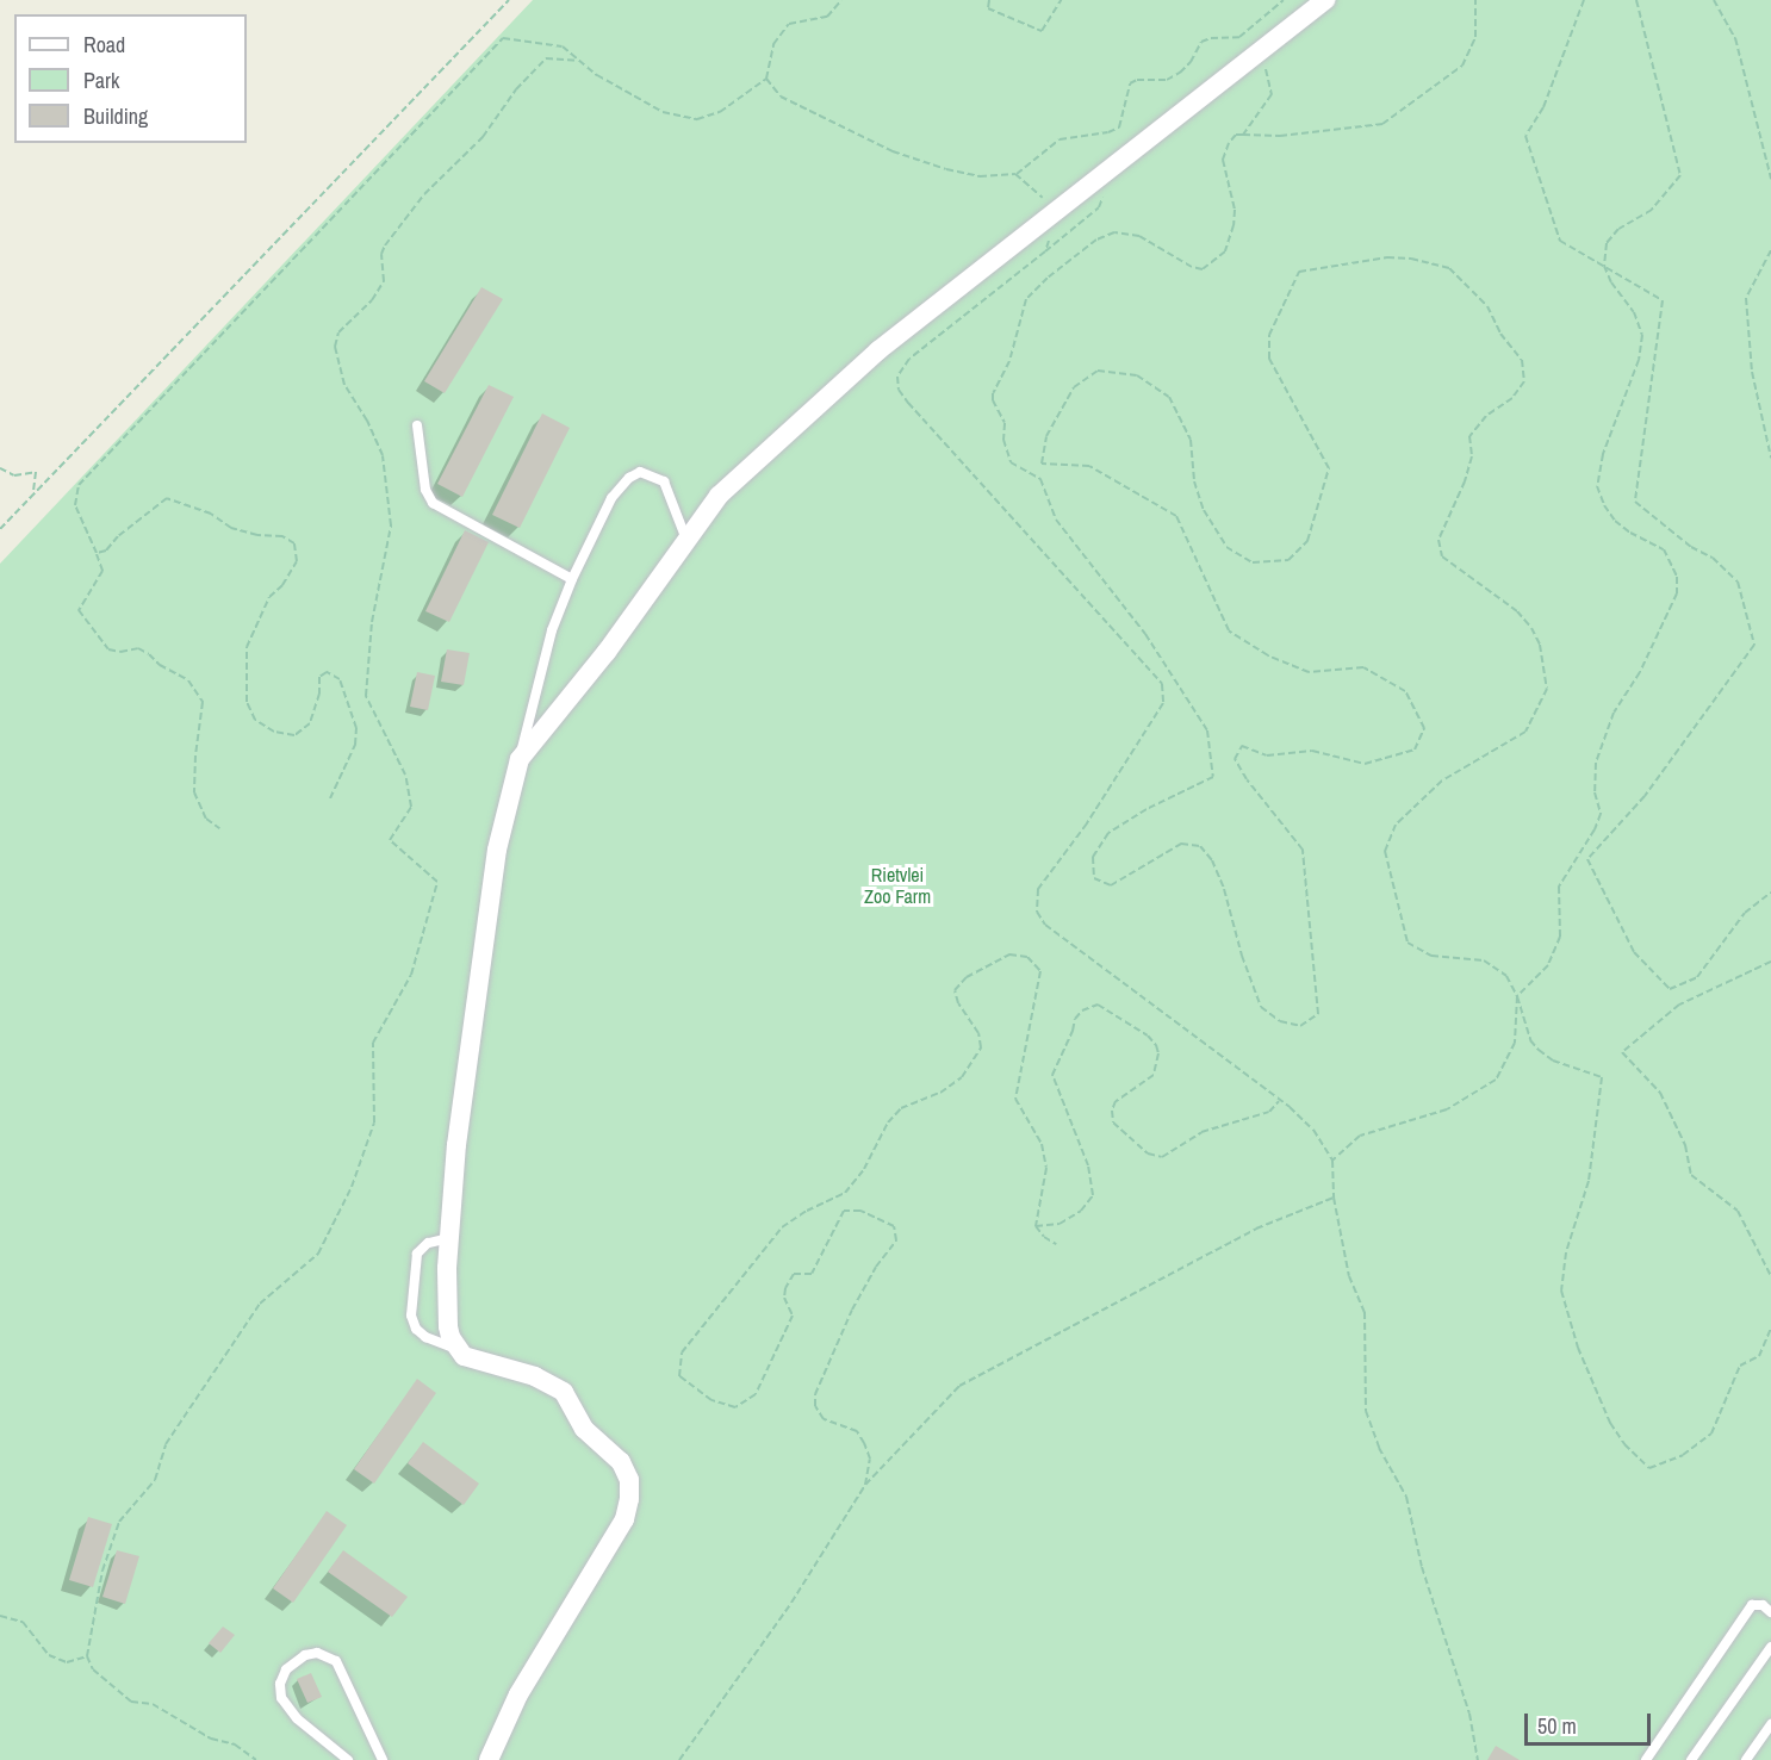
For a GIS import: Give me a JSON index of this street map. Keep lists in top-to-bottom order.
{
  "parks": ["Rietvlei Zoo Farm"],
  "legend": ["Road", "Park", "Building"],
  "scale_bar": "50 m"
}
